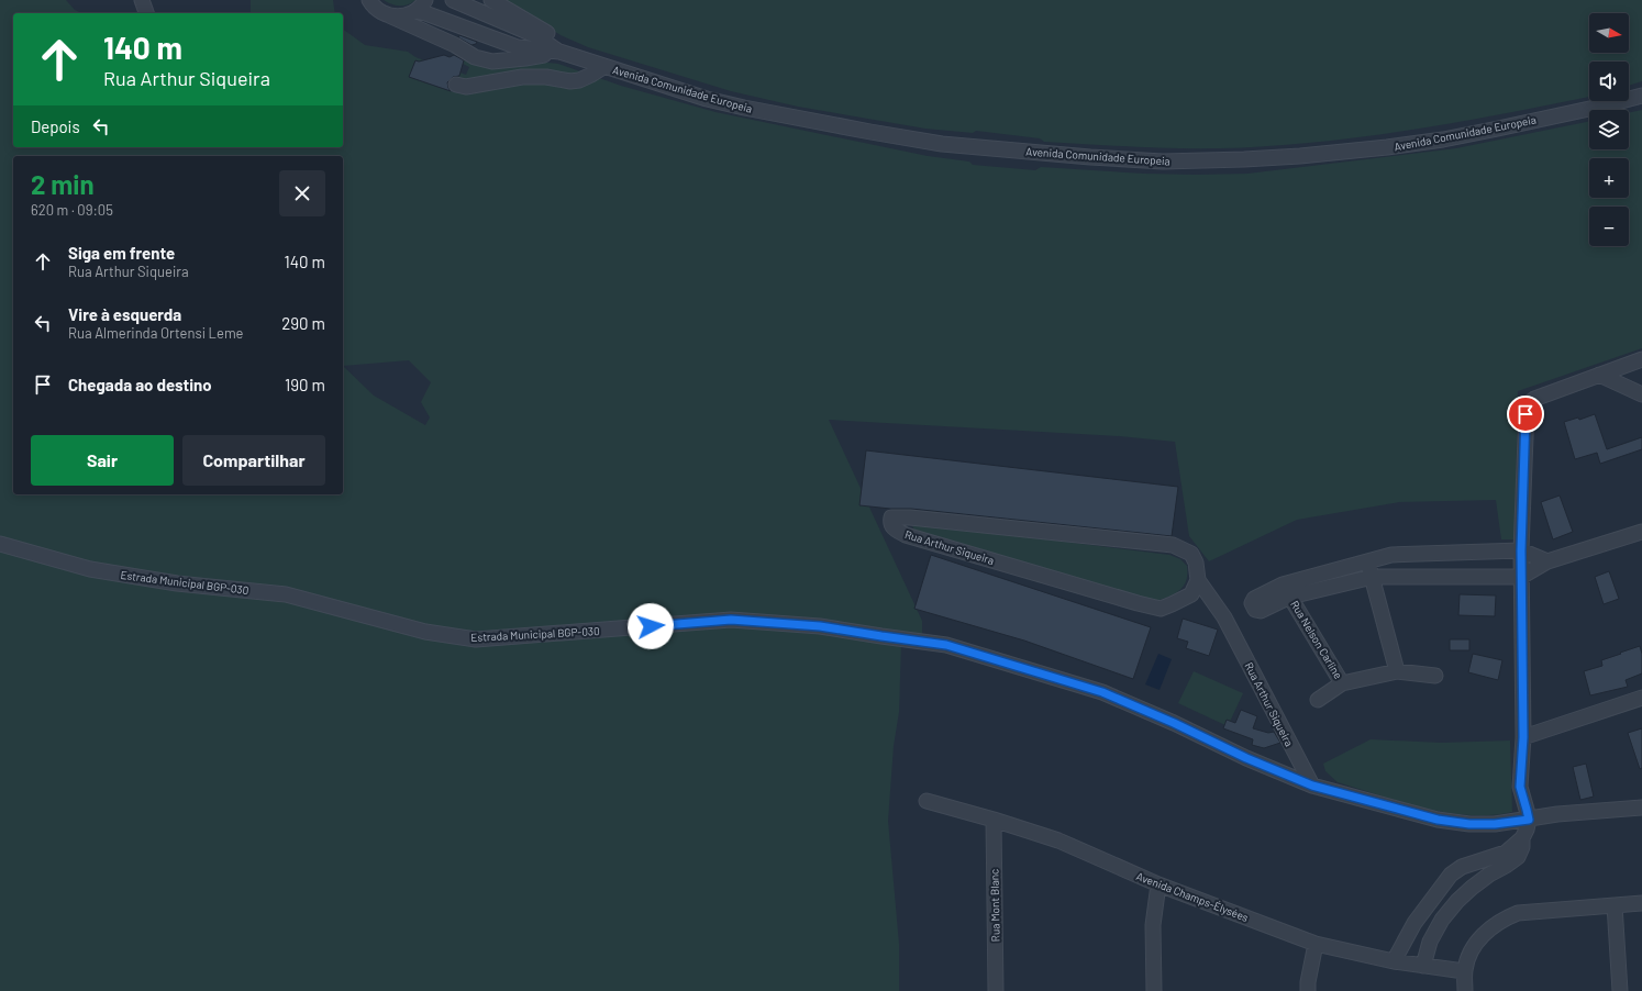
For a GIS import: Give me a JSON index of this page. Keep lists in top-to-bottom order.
{
  "streets": {
    "street": [
      "Avenida Comunidade Europeia",
      "Rua Arthur Siqueira",
      "Estrada Municipal BGP-030",
      "Rua Nelson Carline",
      "Avenida Champs-Élysées",
      "Rua Mont Blanc"
    ]
  },
  "crossings": [
    ["Rua Arthur Siqueira", "Estrada Municipal BGP-030"],
    ["Avenida Champs-Élysées", "Rua Mont Blanc"]
  ],
  "north": "right",
  "page": {
    "map_buttons": ["+", "−"],
    "turn": ["140 m", "Rua Arthur Siqueira"],
    "then": "Depois",
    "heading": ["2 min", "620 m · 09:05"],
    "list": [
      {
        "name": "Siga em frente",
        "note": "Rua Arthur Siqueira",
        "value": "140 m"
      },
      {
        "name": "Vire à esquerda",
        "note": "Rua Almerinda Ortensi Leme",
        "value": "290 m"
      },
      {
        "name": "Chegada ao destino",
        "value": "190 m"
      }
    ],
    "buttons": ["Sair", "Compartilhar"]
  }
}
